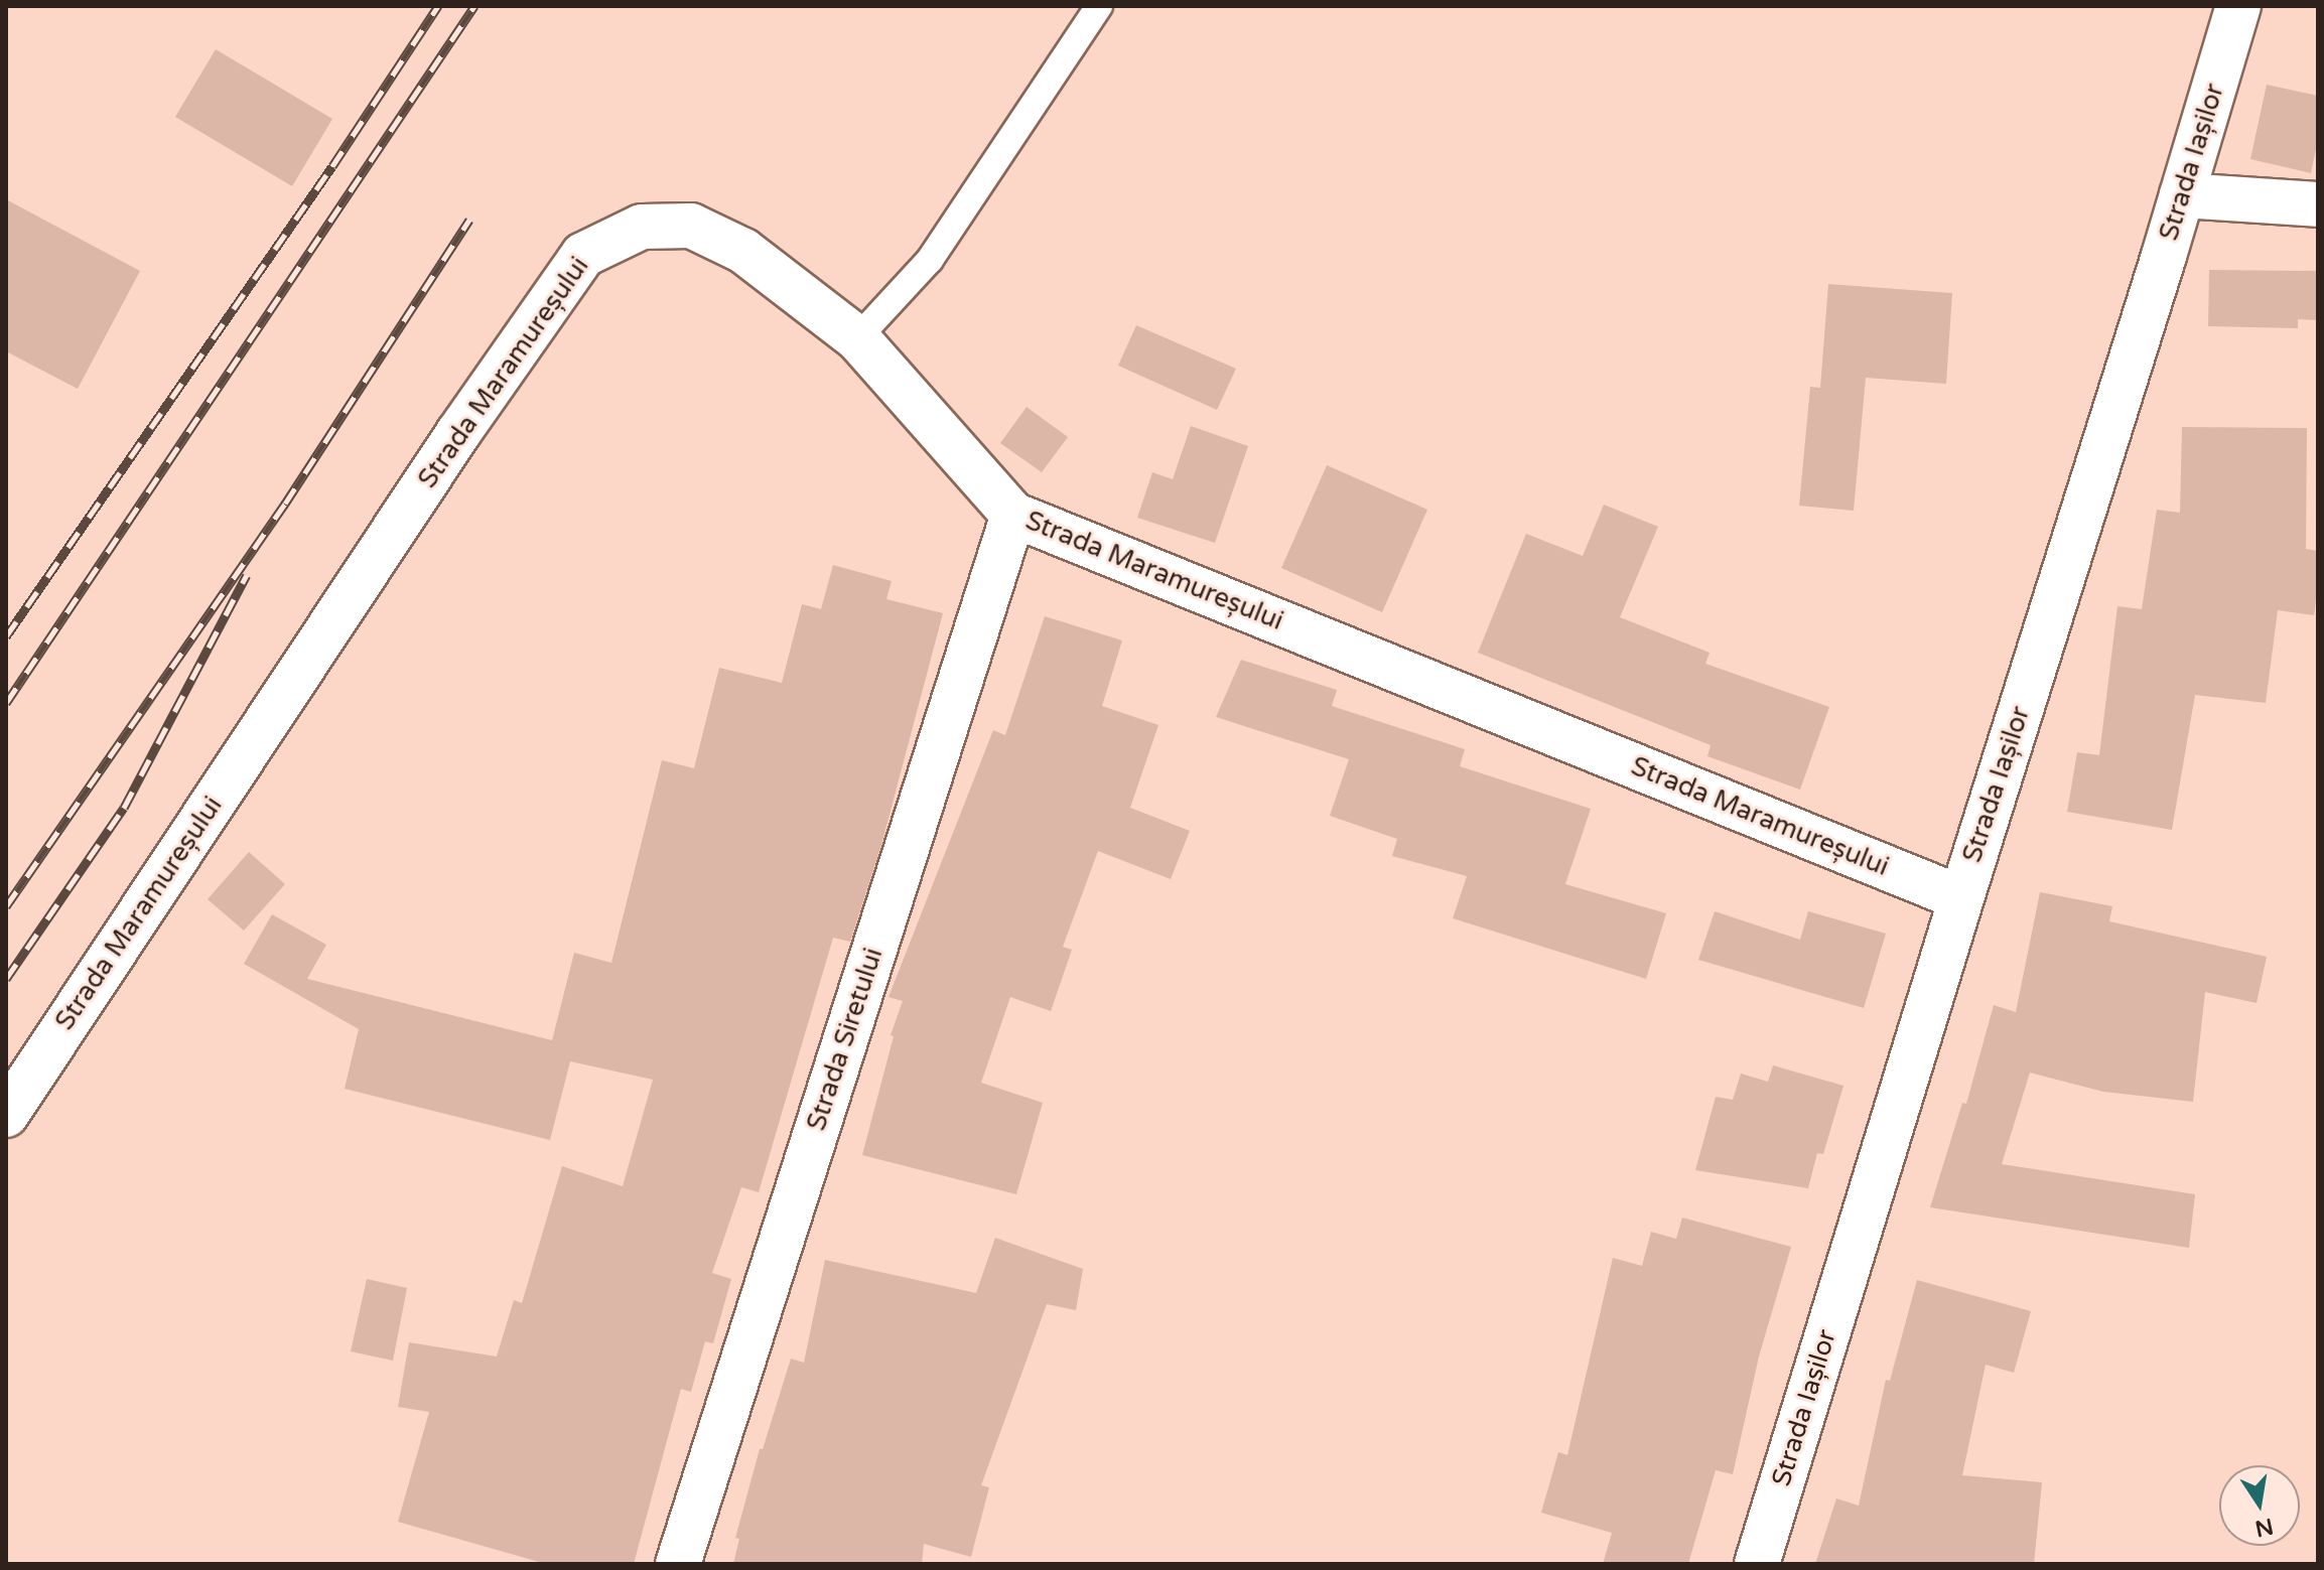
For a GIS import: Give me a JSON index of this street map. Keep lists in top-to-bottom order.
{
  "streets": {
    "street": ["Strada Iașilor", "Strada Maramureșului", "Strada Siretului"]
  },
  "crossings": [
    ["Strada Iașilor", "Strada Maramureșului"],
    ["Strada Maramureșului", "Strada Siretului"]
  ],
  "north": "bottom"
}
